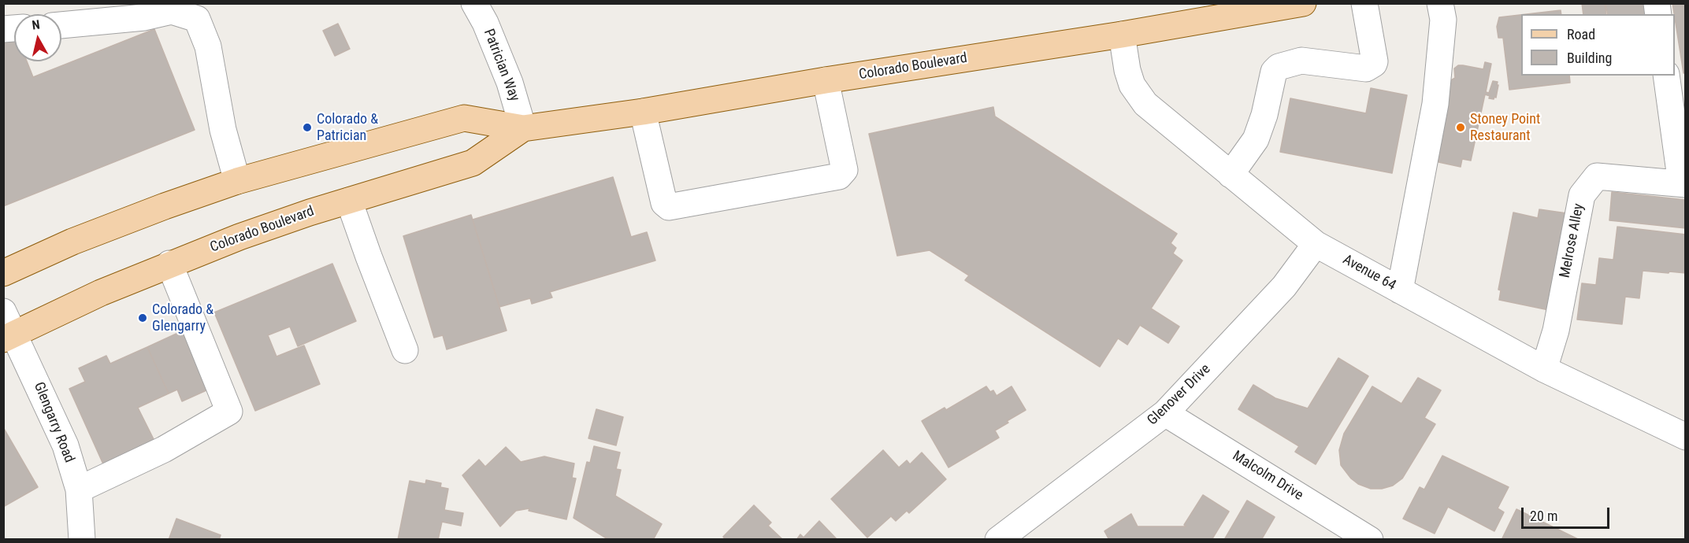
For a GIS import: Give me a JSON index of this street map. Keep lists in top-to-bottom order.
{
  "streets": {
    "main road": ["Colorado Boulevard"],
    "street": [
      "Patrician Way",
      "Melrose Alley",
      "Avenue 64",
      "Glenover Drive",
      "Glengarry Road",
      "Malcolm Drive"
    ]
  },
  "crossings": [
    ["Patrician Way", "Colorado Boulevard"],
    ["Colorado Boulevard", "Avenue 64"],
    ["Colorado Boulevard", "Glengarry Road"],
    ["Melrose Alley", "Avenue 64"],
    ["Avenue 64", "Glenover Drive"],
    ["Glenover Drive", "Malcolm Drive"]
  ],
  "places": ["Colorado & Patrician", "Stoney Point Restaurant", "Colorado & Glengarry"],
  "legend": ["Road", "Building"],
  "scale_bar": "20 m",
  "north": "top"
}
